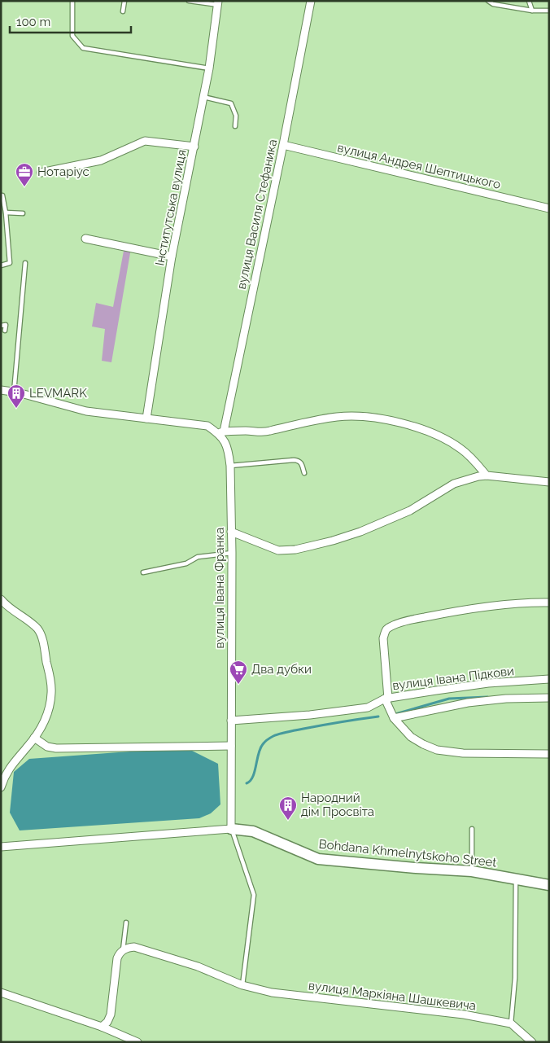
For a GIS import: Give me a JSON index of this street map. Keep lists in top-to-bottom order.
{
  "streets": {
    "street": [
      "вулиця Андрея Шептицького",
      "Інститутська вулиця",
      "вулиця Василя Стефаника",
      "вулиця Івана Франка",
      "вулиця Івана Підкови",
      "Bohdana Khmelnytskoho Street",
      "вулиця Маркіяна Шашкевича"
    ]
  },
  "crossings": [
    ["вулиця Андрея Шептицького", "вулиця Василя Стефаника"],
    ["вулиця Василя Стефаника", "вулиця Івана Франка"],
    ["вулиця Івана Франка", "вулиця Івана Підкови"],
    ["вулиця Івана Франка", "Bohdana Khmelnytskoho Street"]
  ],
  "places": {
    "office": ["Нотаріус"],
    "building": ["LEVMARK", "Народний дім Просвіта"],
    "supermarket": ["Два дубки"]
  },
  "scale_bar": "100 m"
}
